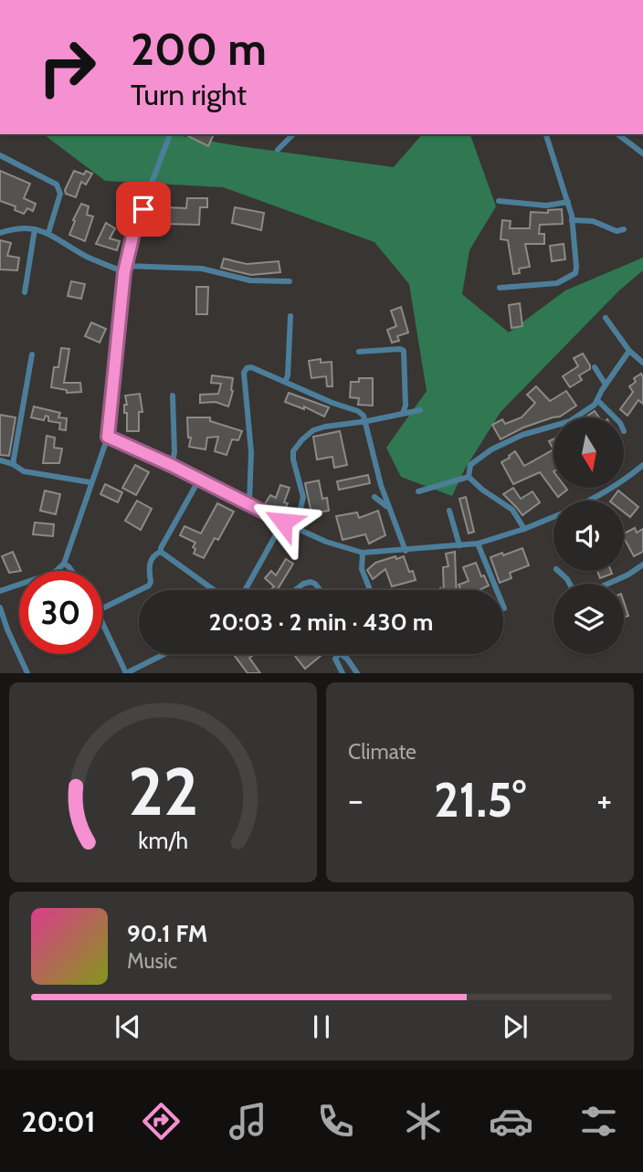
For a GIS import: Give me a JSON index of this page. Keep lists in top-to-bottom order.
{
  "north": "bottom",
  "page": {
    "turn": ["200 m", "Turn right"],
    "limit": "30",
    "trip": "20:03 · 2 min · 430 m",
    "tile": "Climate",
    "heat": ["−", "21.5°", "+"],
    "song": ["90.1 FM", "Music"],
    "tabs": "20:01",
    "gauge": ["22", "km/h"]
  }
}
